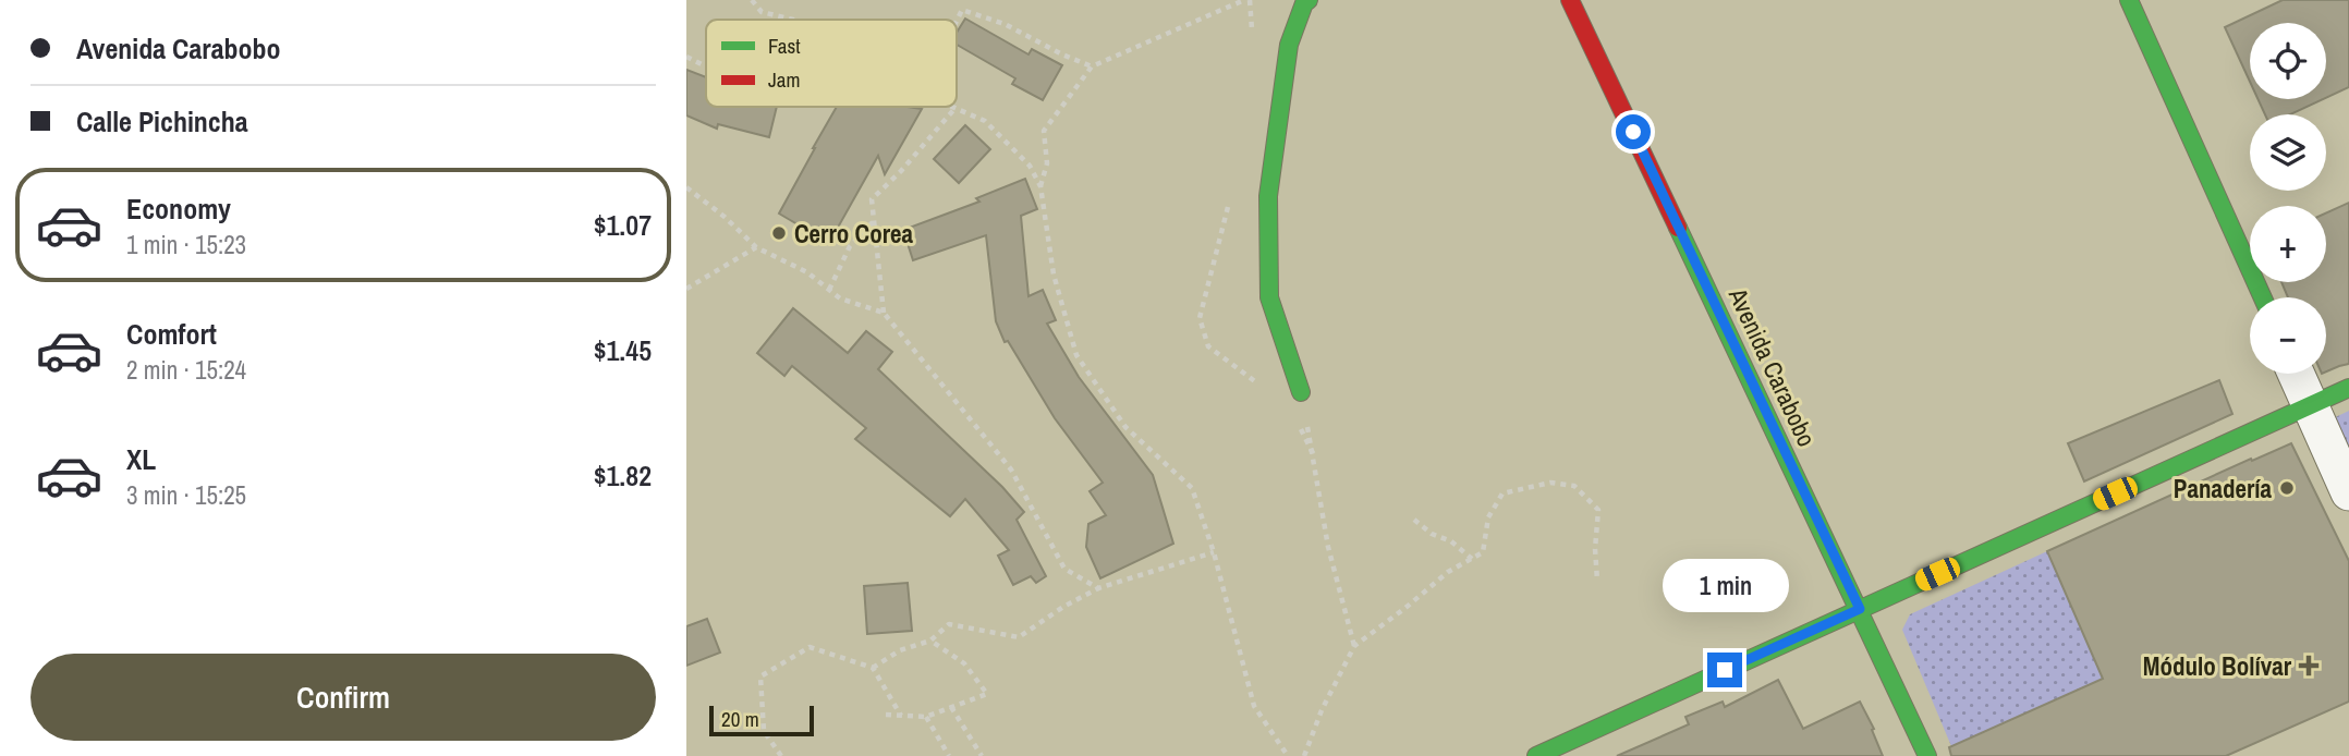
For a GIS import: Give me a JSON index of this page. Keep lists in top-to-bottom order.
{
  "streets": {
    "street": ["Avenida Carabobo"]
  },
  "places": {
    "other": ["Cerro Corea", "Panadería"],
    "health": ["Módulo Bolívar"]
  },
  "legend": ["Fast", "Jam"],
  "scale_bar": "20 m",
  "page": {
    "banner": ["Avenida Carabobo", "Calle Pichincha"],
    "map_buttons": ["+", "−"],
    "list": [
      {
        "name": "Economy",
        "note": "1 min · 15:23",
        "value": "$1.07"
      },
      {
        "name": "Comfort",
        "note": "2 min · 15:24",
        "value": "$1.45"
      },
      {
        "name": "XL",
        "note": "3 min · 15:25",
        "value": "$1.82"
      }
    ],
    "bubble": "1 min",
    "buttons": "Confirm",
    "scale": "20 m"
  }
}
